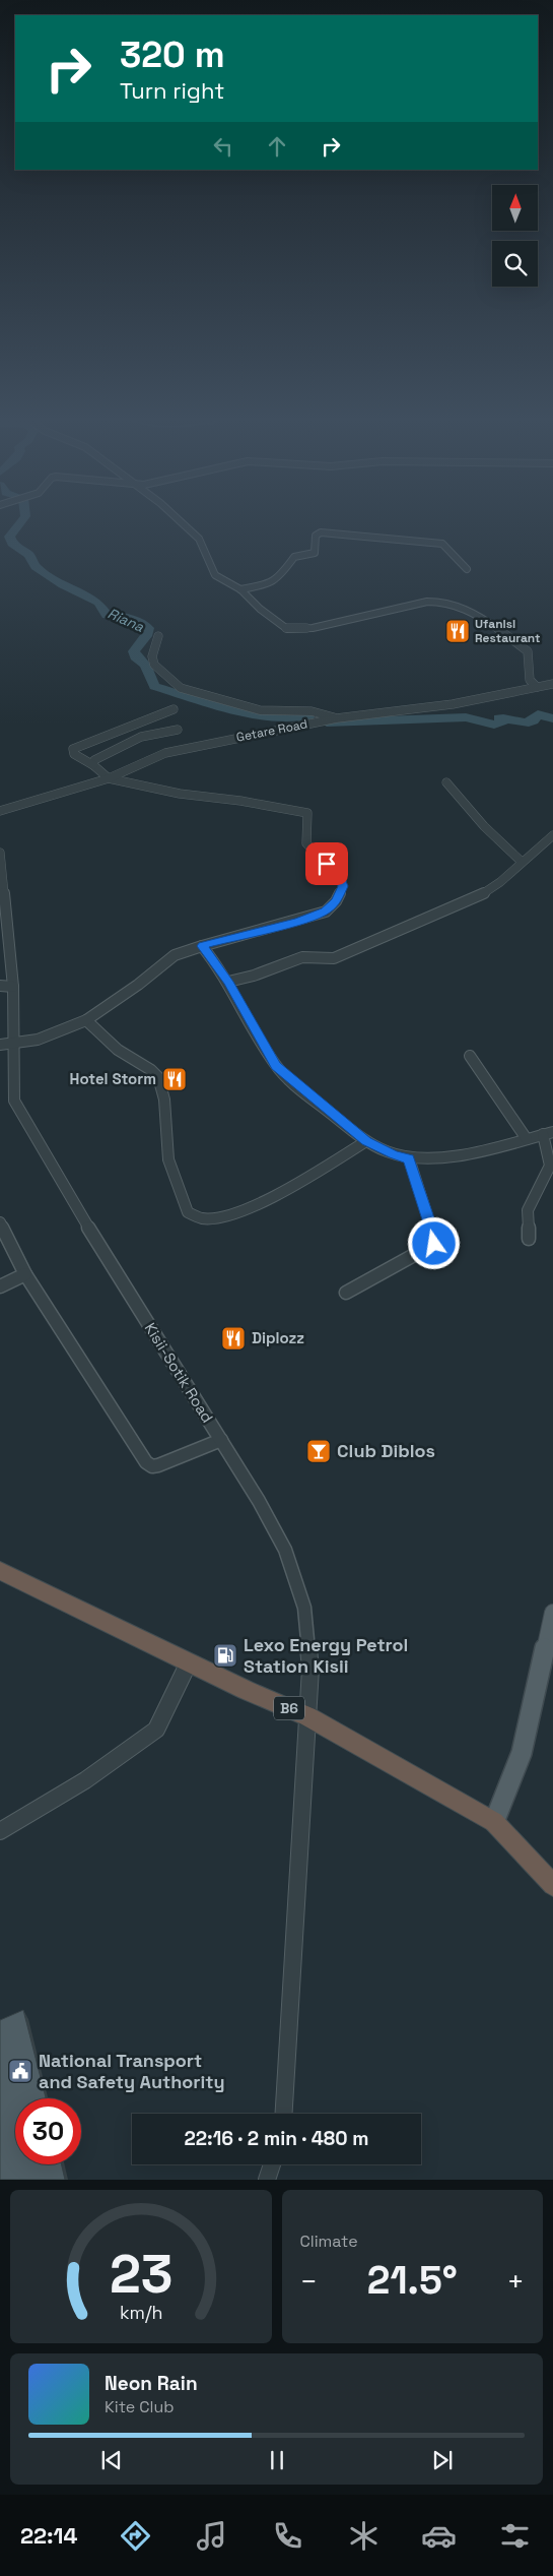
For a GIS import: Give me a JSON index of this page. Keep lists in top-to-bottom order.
{
  "streets": {
    "highway": ["B6"],
    "street": ["Getare Road", "Kisii-Sotik Road"]
  },
  "crossings": [
    ["Kisii-Sotik Road", "B6"]
  ],
  "water": ["Riana"],
  "places": {
    "restaurant": ["Ufanisi Restaurant", "Hotel Storm", "Diplozz"],
    "bar": ["Club Diblos"],
    "fuel station": ["Lexo Energy Petrol Station Kisii"],
    "public building": ["National Transport and Safety Authority"]
  },
  "north": "top",
  "page": {
    "turn": ["320 m", "Turn right"],
    "limit": "30",
    "trip": "22:16 · 2 min · 480 m",
    "tile": "Climate",
    "heat": ["−", "21.5°", "+"],
    "song": ["Neon Rain", "Kite Club"],
    "tabs": "22:14",
    "gauge": ["23", "km/h"]
  }
}
